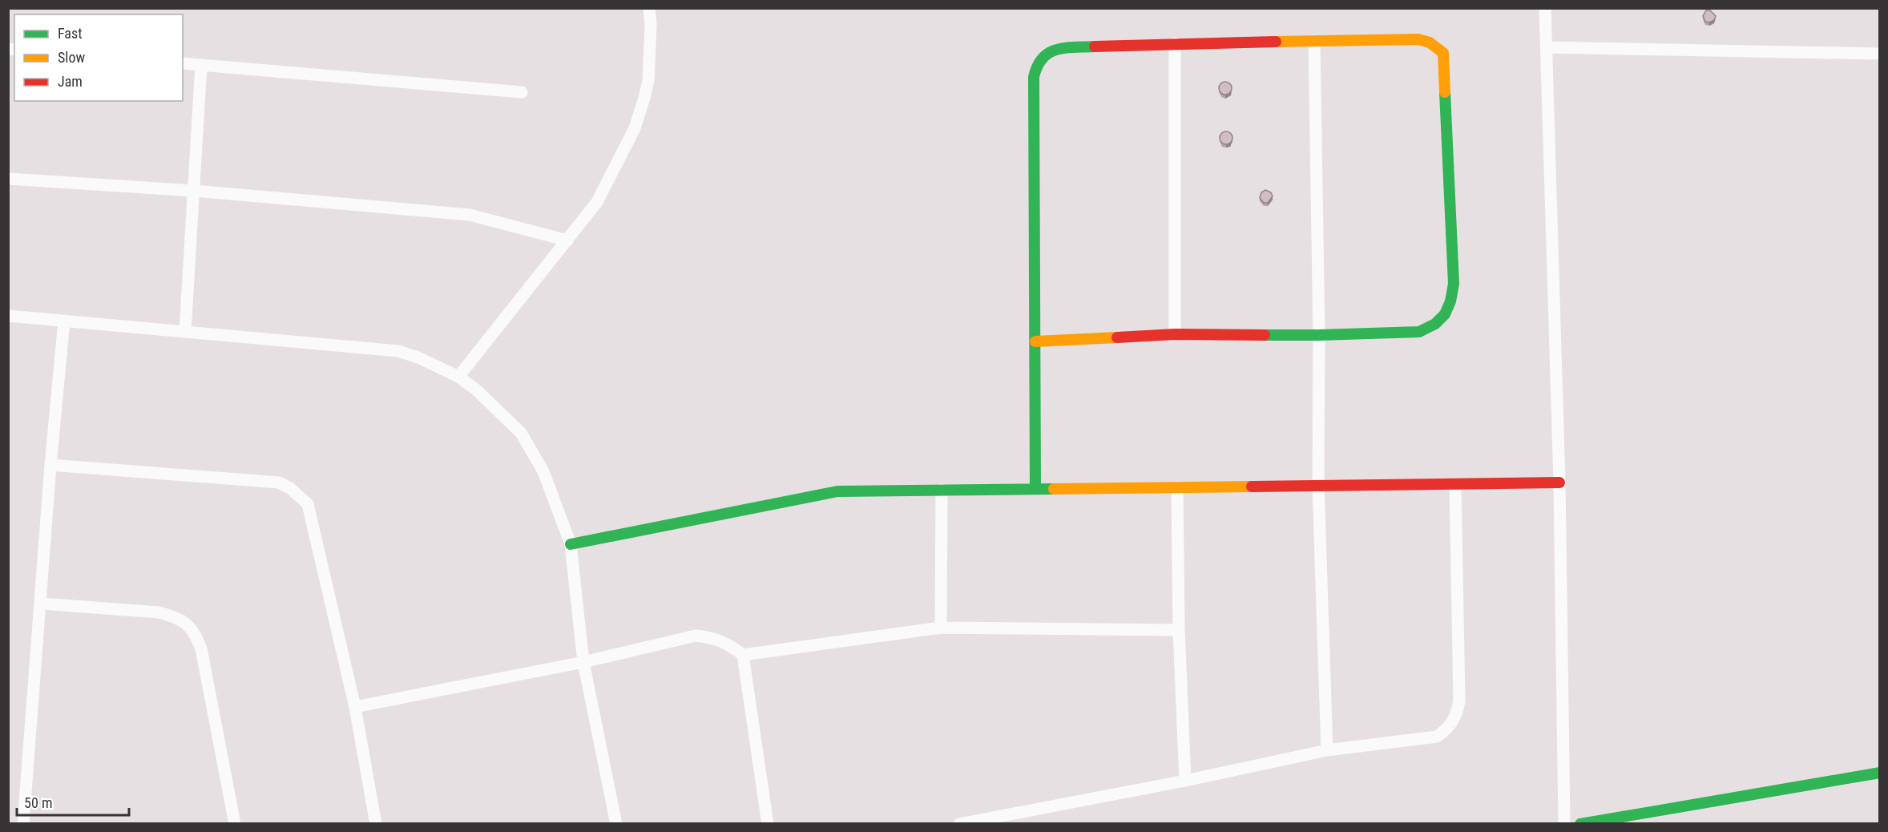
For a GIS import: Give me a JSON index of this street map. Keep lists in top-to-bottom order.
{
  "legend": ["Fast", "Slow", "Jam"],
  "scale_bar": "50 m"
}
